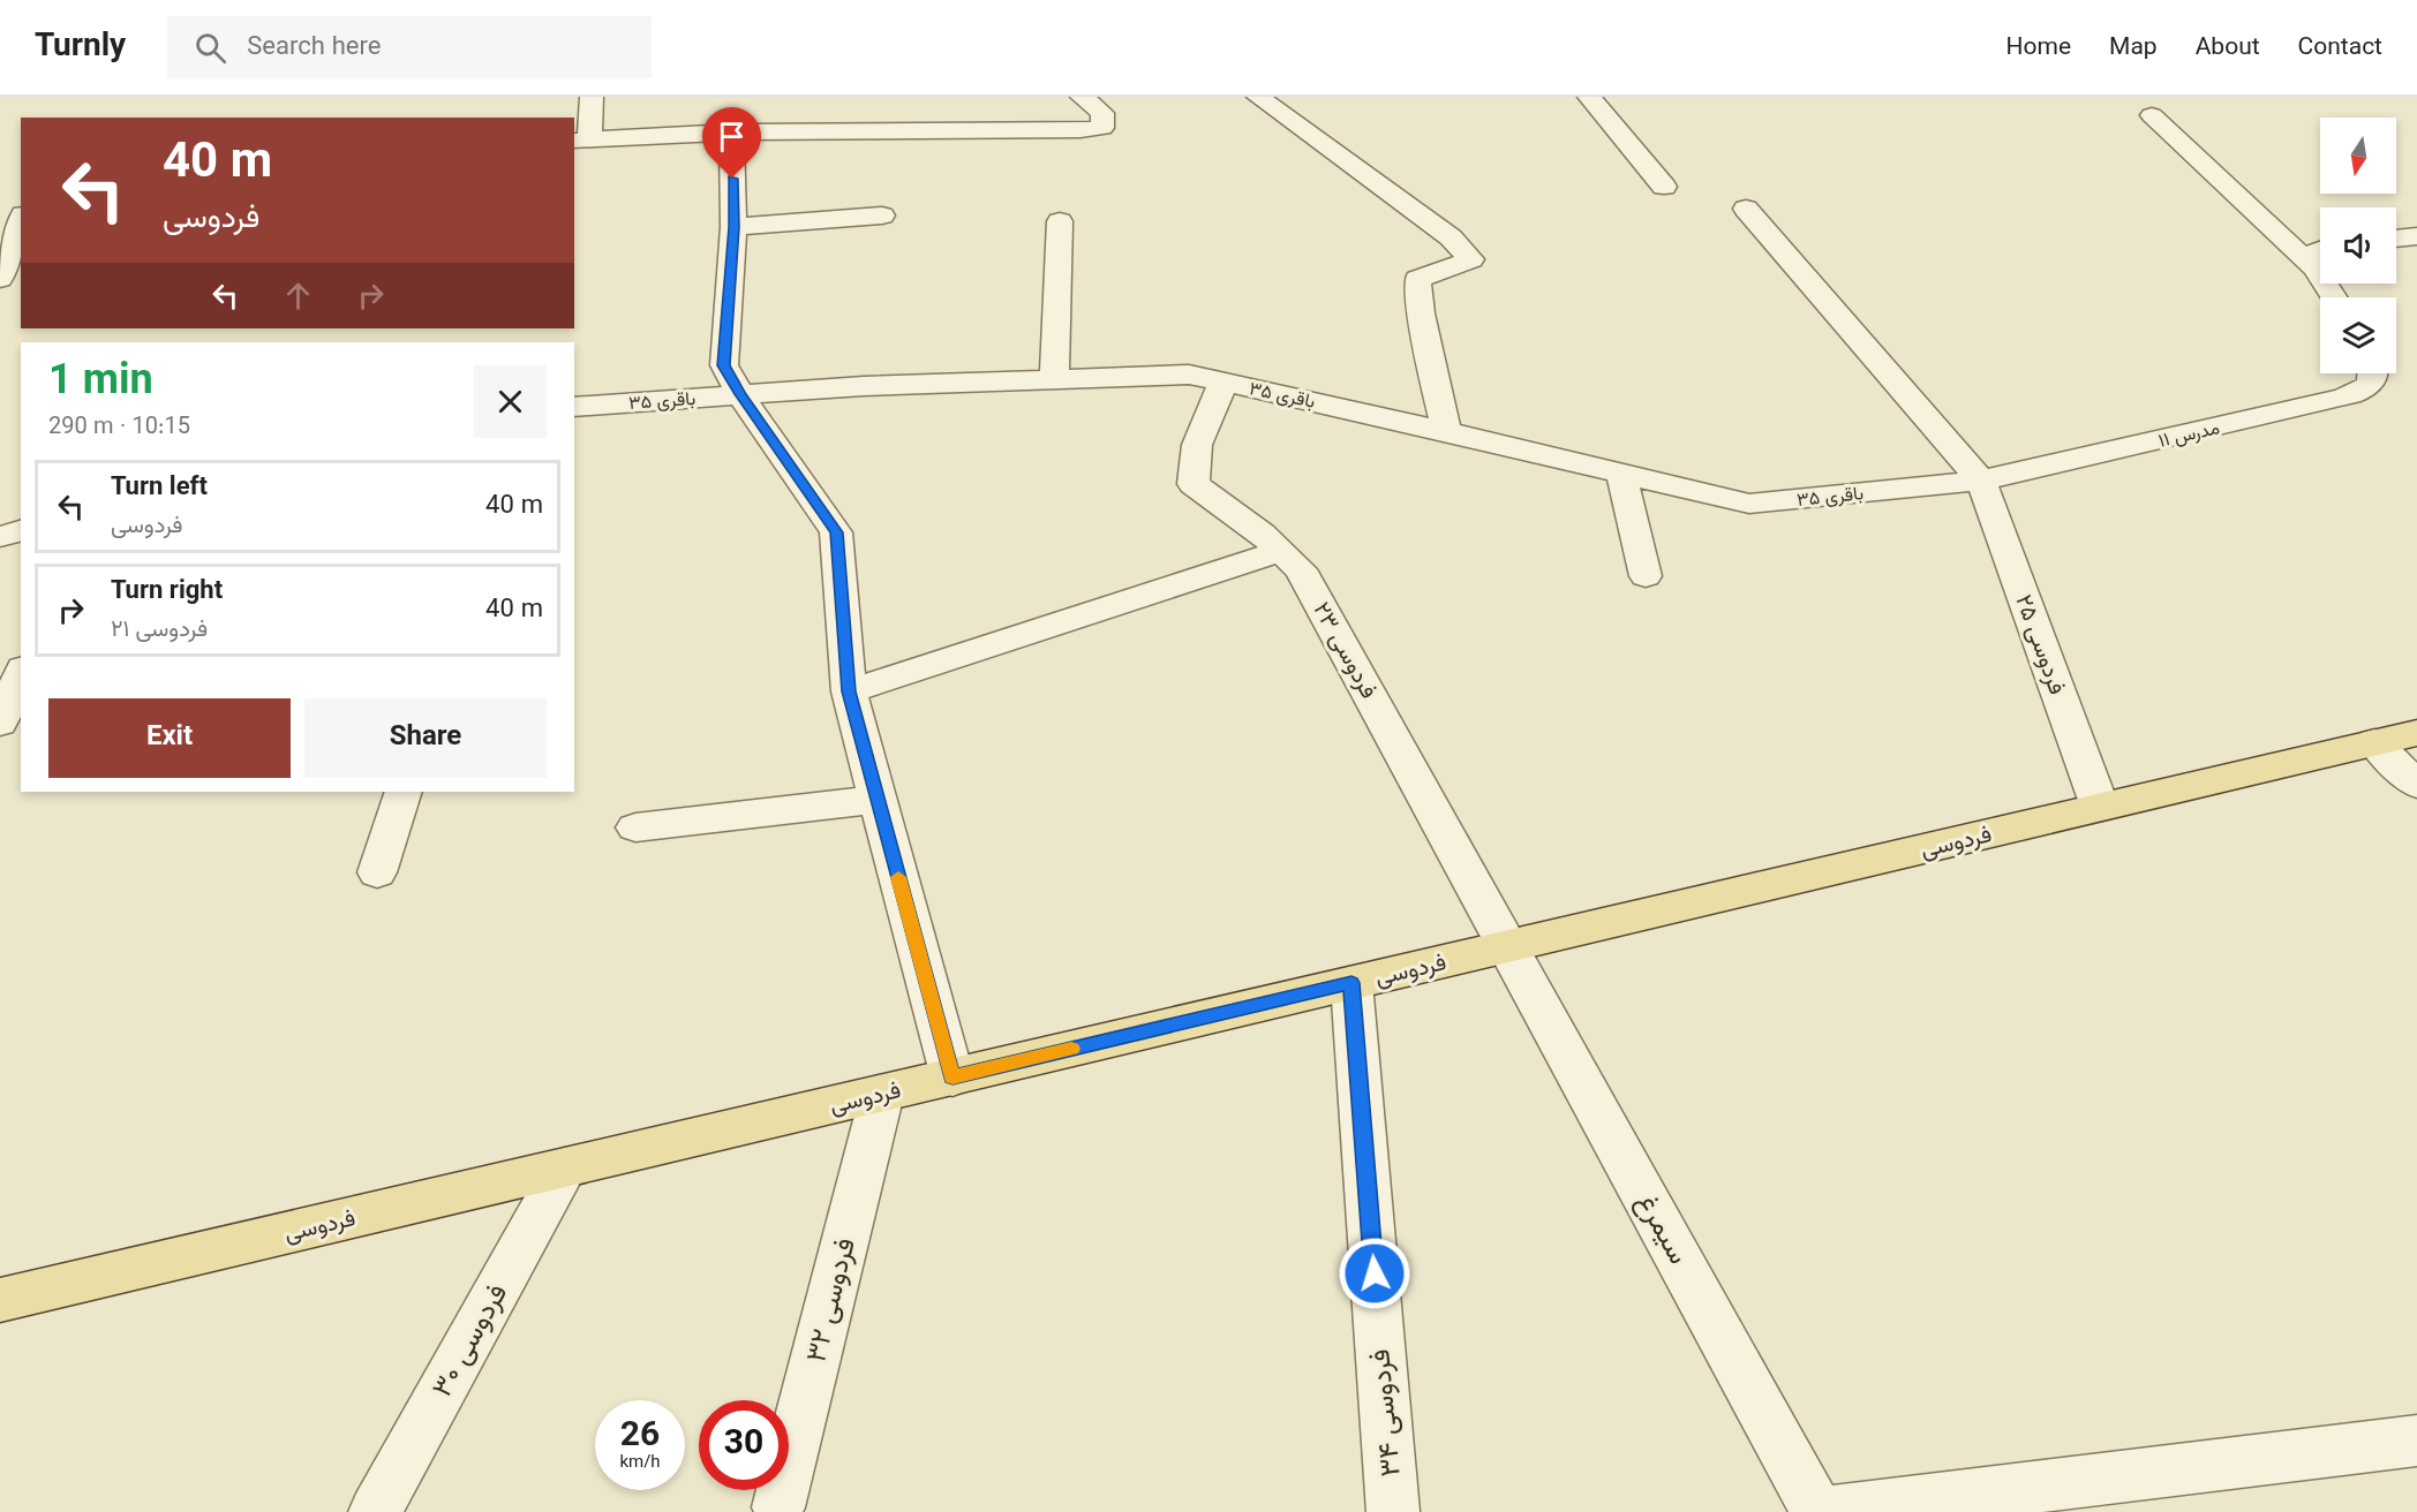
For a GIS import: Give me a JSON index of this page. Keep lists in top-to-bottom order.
{
  "streets": {
    "main road": ["فردوسی"],
    "street": [
      "باقری ۳۵",
      "مدرس ۱۱",
      "فردوسی ۲۵",
      "فردوسی ۲۳",
      "سیمرغ",
      "فردوسی ۳۲",
      "فردوسی ۳۰",
      "فردوسی ۳۴"
    ]
  },
  "crossings": [
    ["باقری ۳۵", "مدرس ۱۱"],
    ["باقری ۳۵", "فردوسی ۲۵"],
    ["باقری ۳۵", "فردوسی ۲۳"],
    ["مدرس ۱۱", "فردوسی ۲۵"],
    ["فردوسی ۲۵", "فردوسی"],
    ["فردوسی ۲۳", "فردوسی"],
    ["فردوسی ۲۳", "سیمرغ"],
    ["فردوسی", "سیمرغ"],
    ["فردوسی", "فردوسی ۳۲"],
    ["فردوسی", "فردوسی ۳۰"],
    ["فردوسی", "فردوسی ۳۴"]
  ],
  "north": "bottom",
  "page": {
    "header": "Turnly",
    "search": "Search here",
    "nav": [
      "Home",
      "Map",
      "About",
      "Contact"
    ],
    "turn": ["40 m", "فردوسی"],
    "heading": ["1 min", "290 m · 10:15"],
    "list": [
      {
        "name": "Turn left",
        "note": "فردوسی",
        "value": "40 m"
      },
      {
        "name": "Turn right",
        "note": "فردوسی ۲۱",
        "value": "40 m"
      }
    ],
    "buttons": ["Exit", "Share"],
    "speed": "26 km/h",
    "limit": "30"
  }
}
